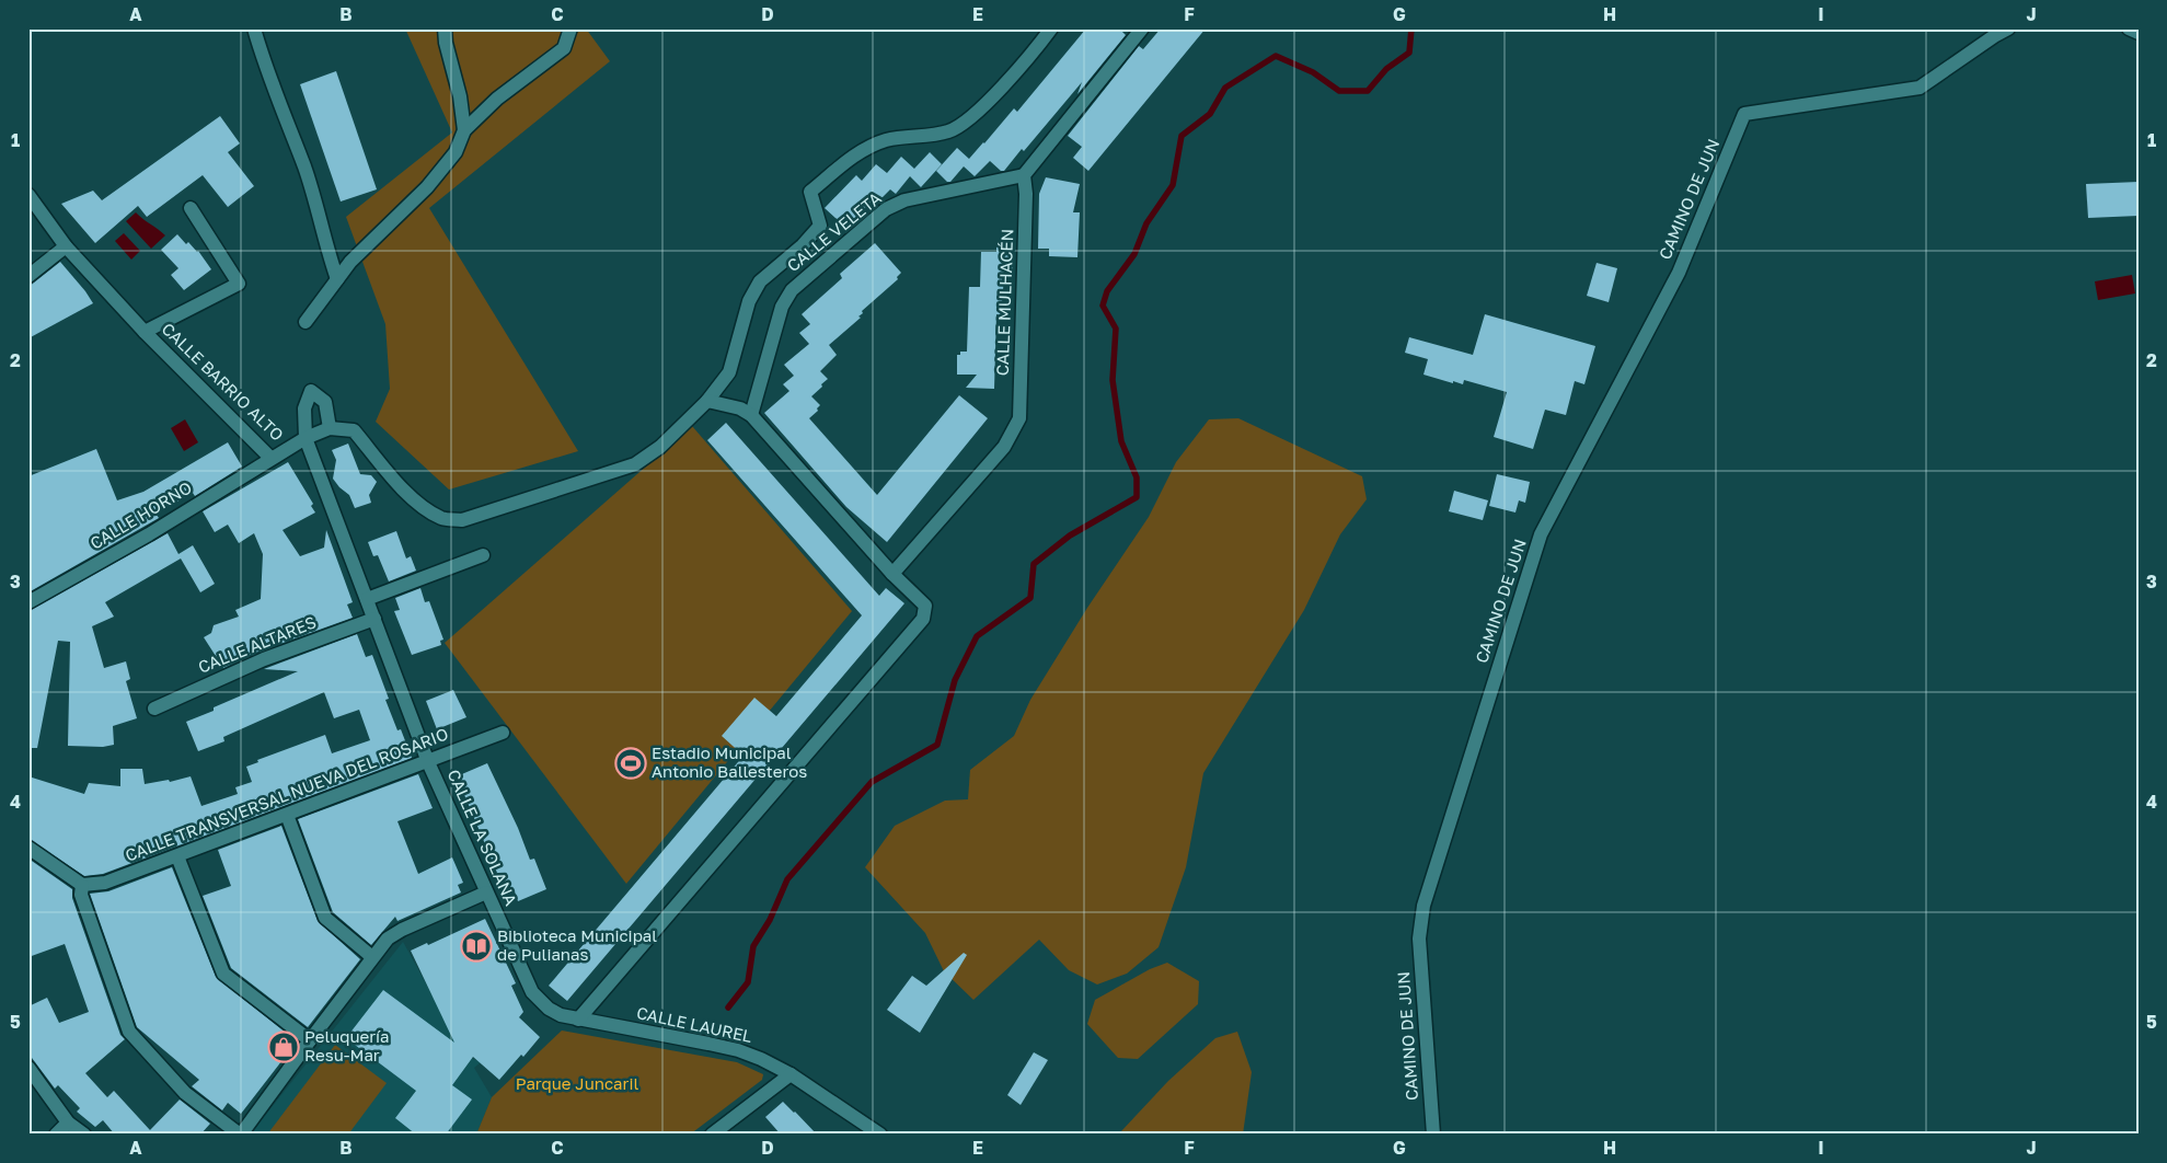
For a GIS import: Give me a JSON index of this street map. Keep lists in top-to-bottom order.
{
  "streets": {
    "street": [
      "CAMINO DE JUN",
      "CALLE VELETA",
      "CALLE MULHACÉN",
      "CALLE BARRIO ALTO",
      "CALLE HORNO",
      "CALLE ALTARES",
      "CALLE TRANSVERSAL NUEVA DEL ROSARIO",
      "CALLE LA SOLANA",
      "CALLE LAUREL"
    ]
  },
  "crossings": [
    ["CALLE VELETA", "CALLE MULHACÉN"],
    ["CALLE BARRIO ALTO", "CALLE HORNO"],
    ["CALLE BARRIO ALTO", "CALLE LA SOLANA"],
    ["CALLE ALTARES", "CALLE LA SOLANA"],
    ["CALLE TRANSVERSAL NUEVA DEL ROSARIO", "CALLE LA SOLANA"],
    ["CALLE LA SOLANA", "CALLE LAUREL"]
  ],
  "parks": ["Parque Juncaril"],
  "places": {
    "sports": ["Estadio Municipal Antonio Ballesteros"],
    "library": ["Biblioteca Municipal de Pulianas"],
    "shop": ["Peluquería Resu-Mar"]
  },
  "grid": {
    "columns": [
      "A",
      "B",
      "C",
      "D",
      "E",
      "F",
      "G",
      "H",
      "I",
      "J"
    ],
    "rows": [
      "1",
      "2",
      "3",
      "4",
      "5"
    ]
  }
}
